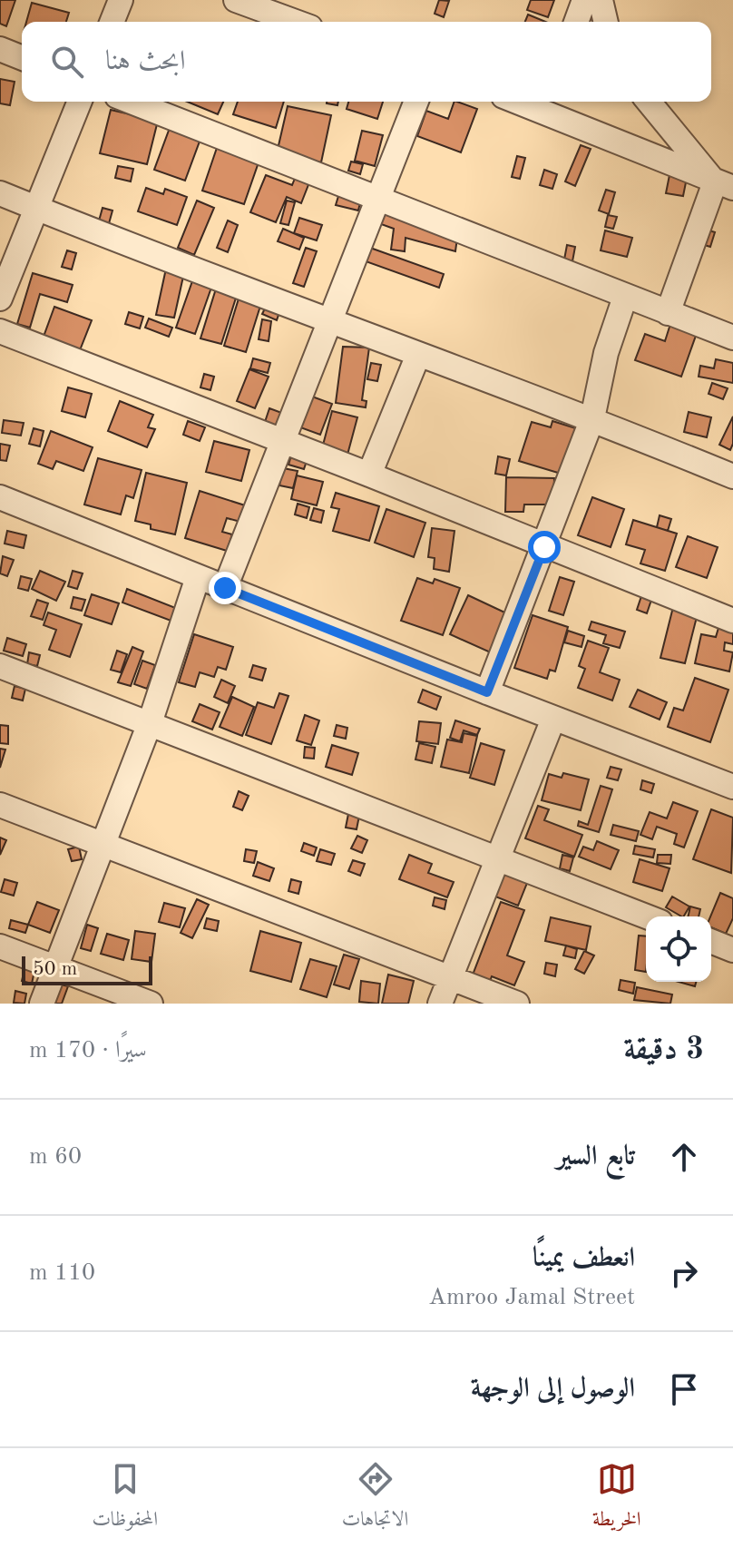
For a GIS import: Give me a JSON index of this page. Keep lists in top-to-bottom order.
{
  "scale_bar": "50 m",
  "page": {
    "search": "ابحث هنا",
    "scale": "50 m",
    "heading": ["3 دقيقة", "سيرًا · 170 m"],
    "list": [
      ["تابع السير", "60 m"],
      ["انعطف يمينًا", "Amroo Jamal Street", "110 m"],
      "الوصول إلى الوجهة"
    ],
    "nav": ["الخريطة", "الاتجاهات", "المحفوظات"]
  }
}
